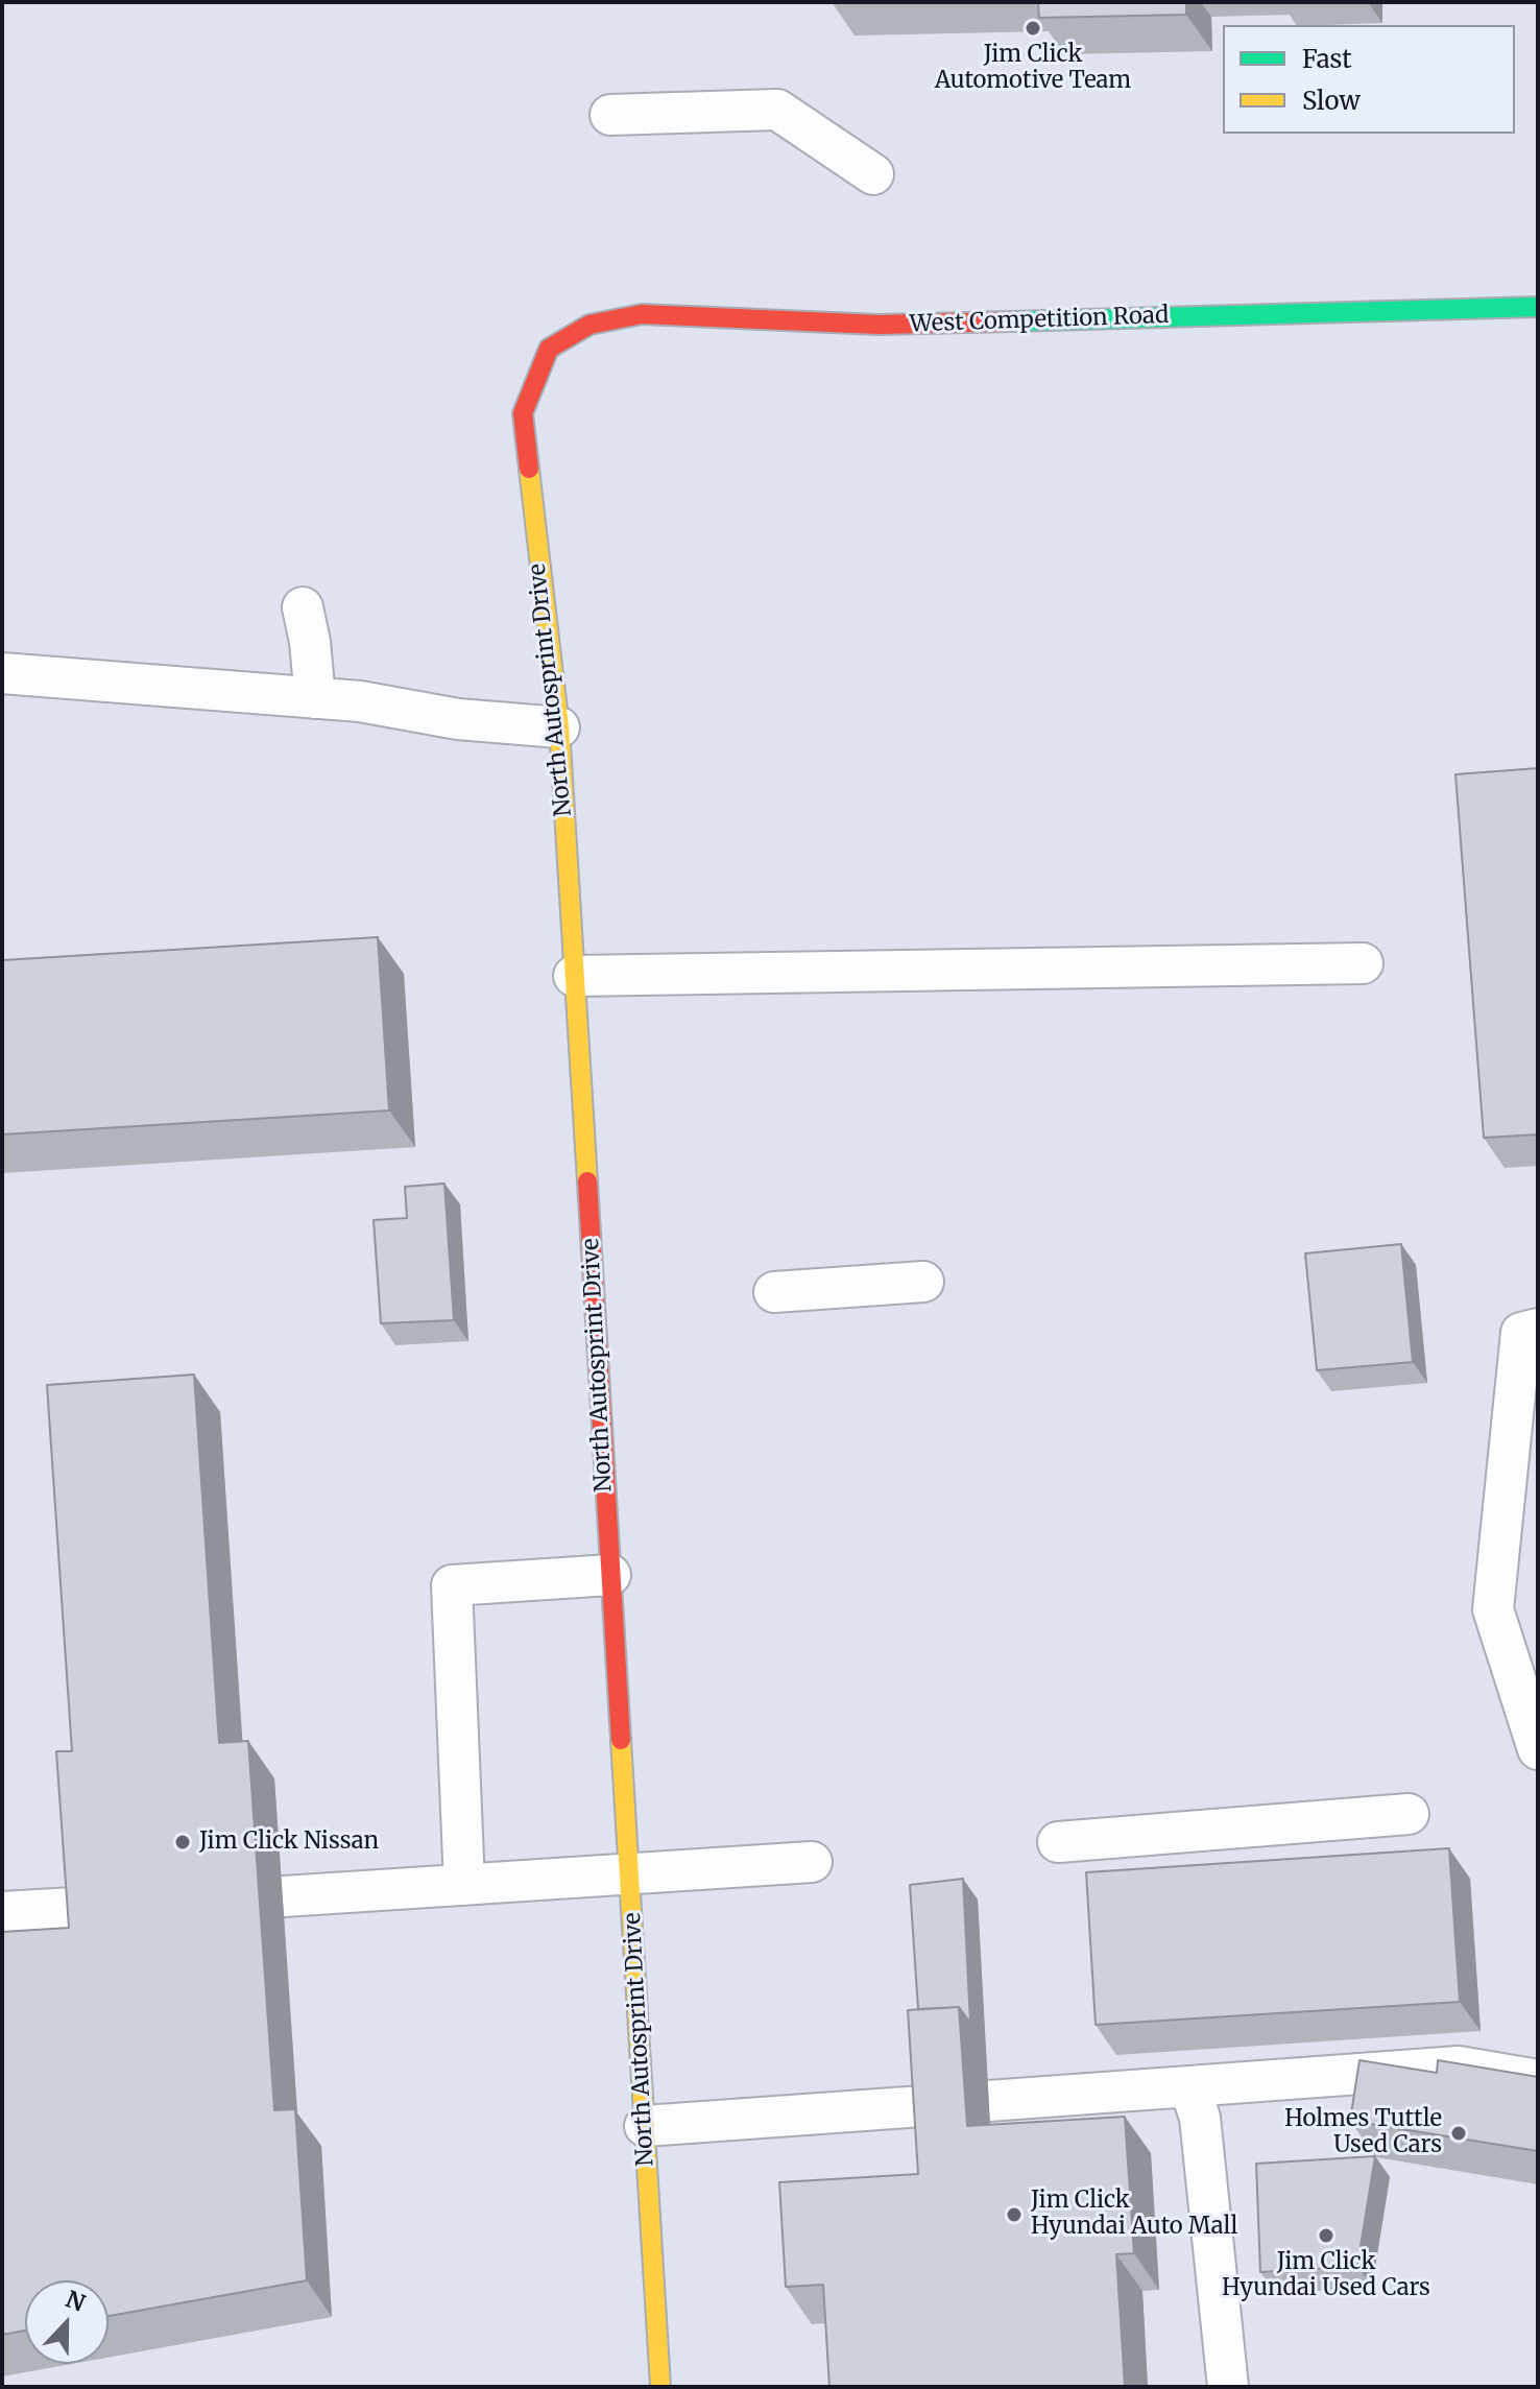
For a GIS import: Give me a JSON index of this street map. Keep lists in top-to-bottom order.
{
  "streets": {
    "street": ["West Competition Road", "North Autosprint Drive"]
  },
  "crossings": [
    ["West Competition Road", "North Autosprint Drive"]
  ],
  "places": [
    "Jim Click Automotive Team",
    "Jim Click Nissan",
    "Holmes Tuttle Used Cars",
    "Jim Click Hyundai Auto Mall",
    "Jim Click Hyundai Used Cars"
  ],
  "legend": ["Fast", "Slow"],
  "north": "top"
}
